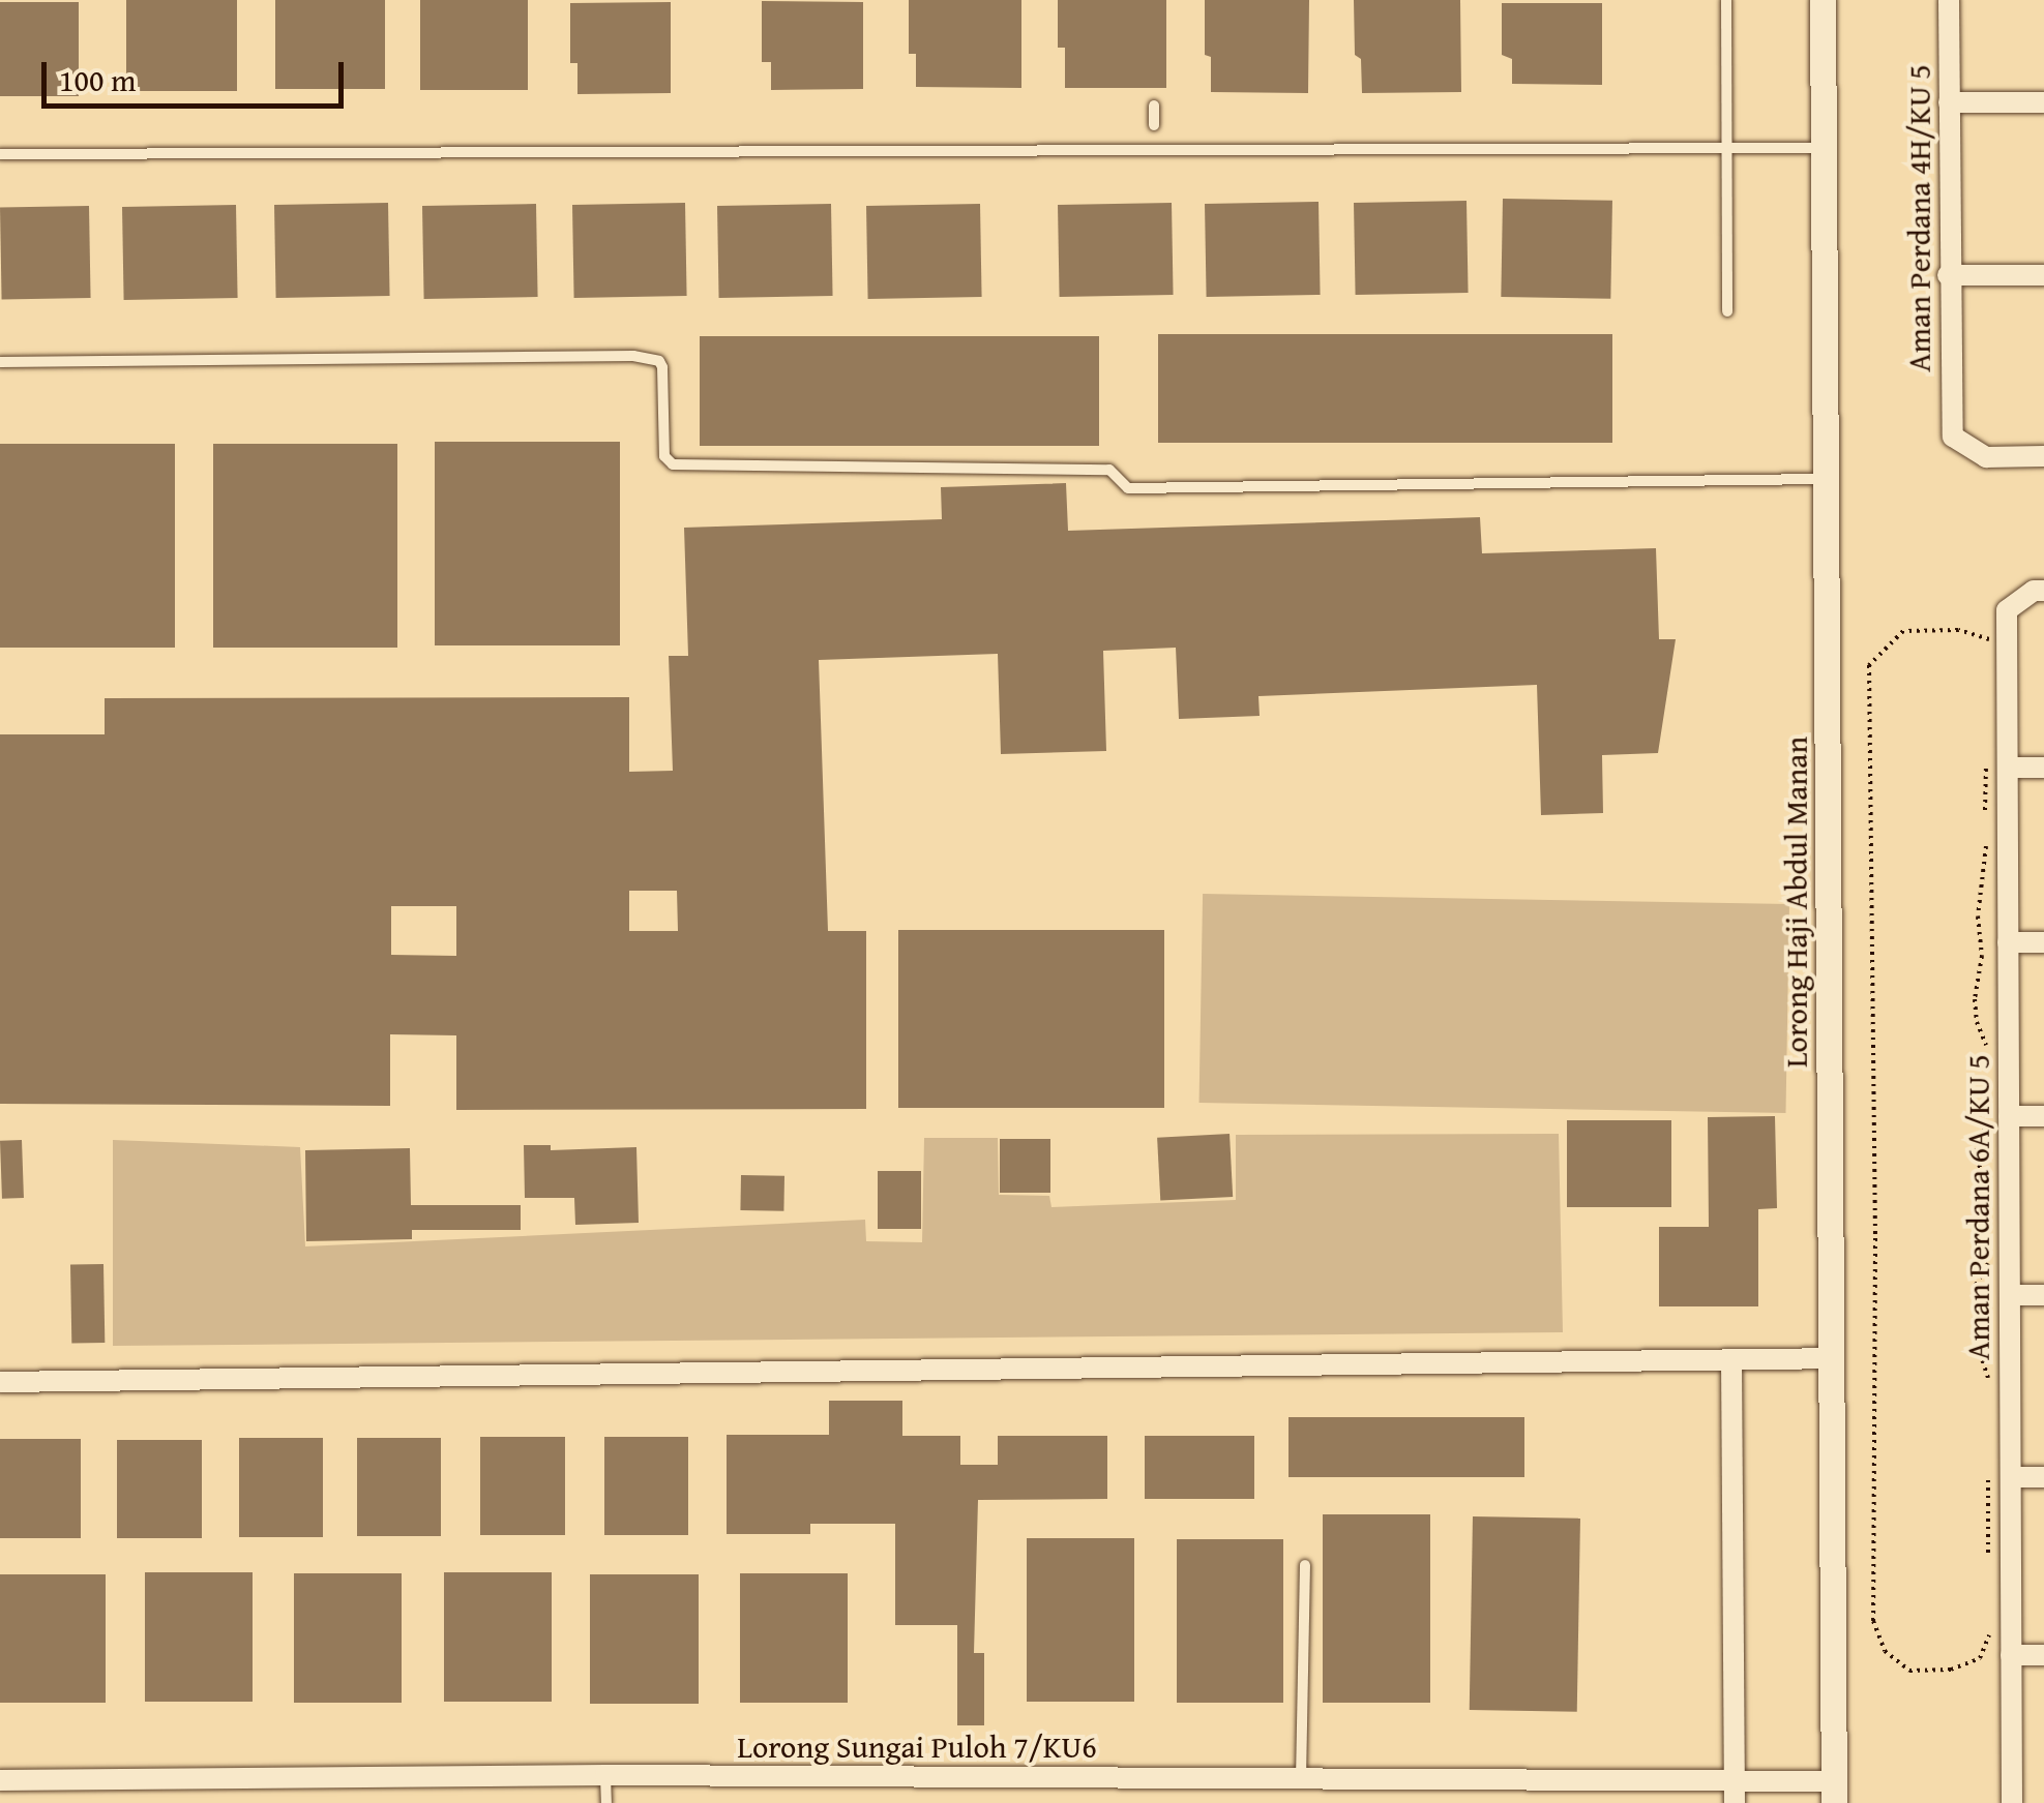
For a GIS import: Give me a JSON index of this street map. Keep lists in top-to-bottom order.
{
  "streets": {
    "street": [
      "Aman Perdana 4H/KU 5",
      "Lorong Haji Abdul Manan",
      "Aman Perdana 6A/KU 5",
      "Lorong Sungai Puloh 7/KU6"
    ]
  },
  "crossings": [
    ["Lorong Haji Abdul Manan", "Lorong Sungai Puloh 7/KU6"]
  ],
  "scale_bar": "100 m"
}
